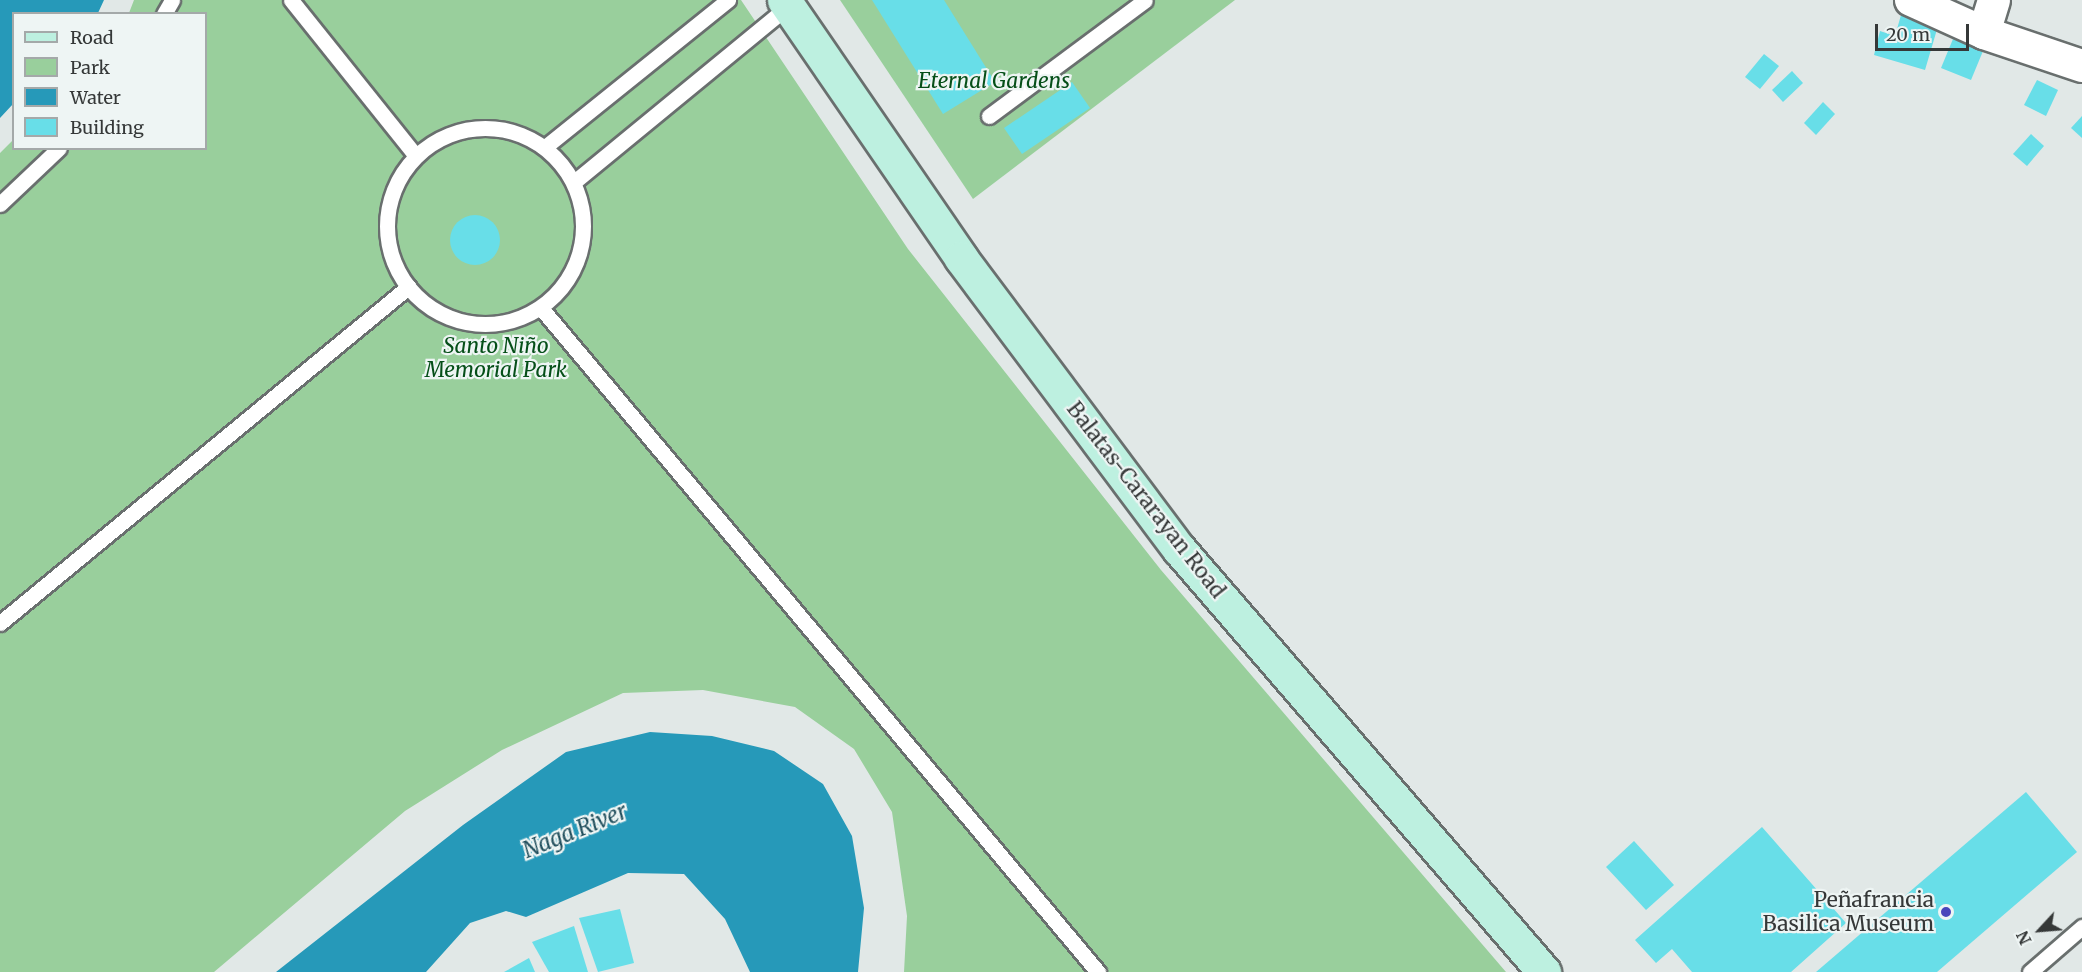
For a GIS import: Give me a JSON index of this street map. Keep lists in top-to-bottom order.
{
  "streets": {
    "main road": ["Balatas-Cararayan Road"]
  },
  "water": ["Naga River"],
  "parks": ["Eternal Gardens", "Santo Niño Memorial Park"],
  "places": ["Peñafrancia Basilica Museum"],
  "legend": [
    "Road",
    "Park",
    "Water",
    "Building"
  ],
  "scale_bar": "20 m",
  "north": "bottom left"
}
